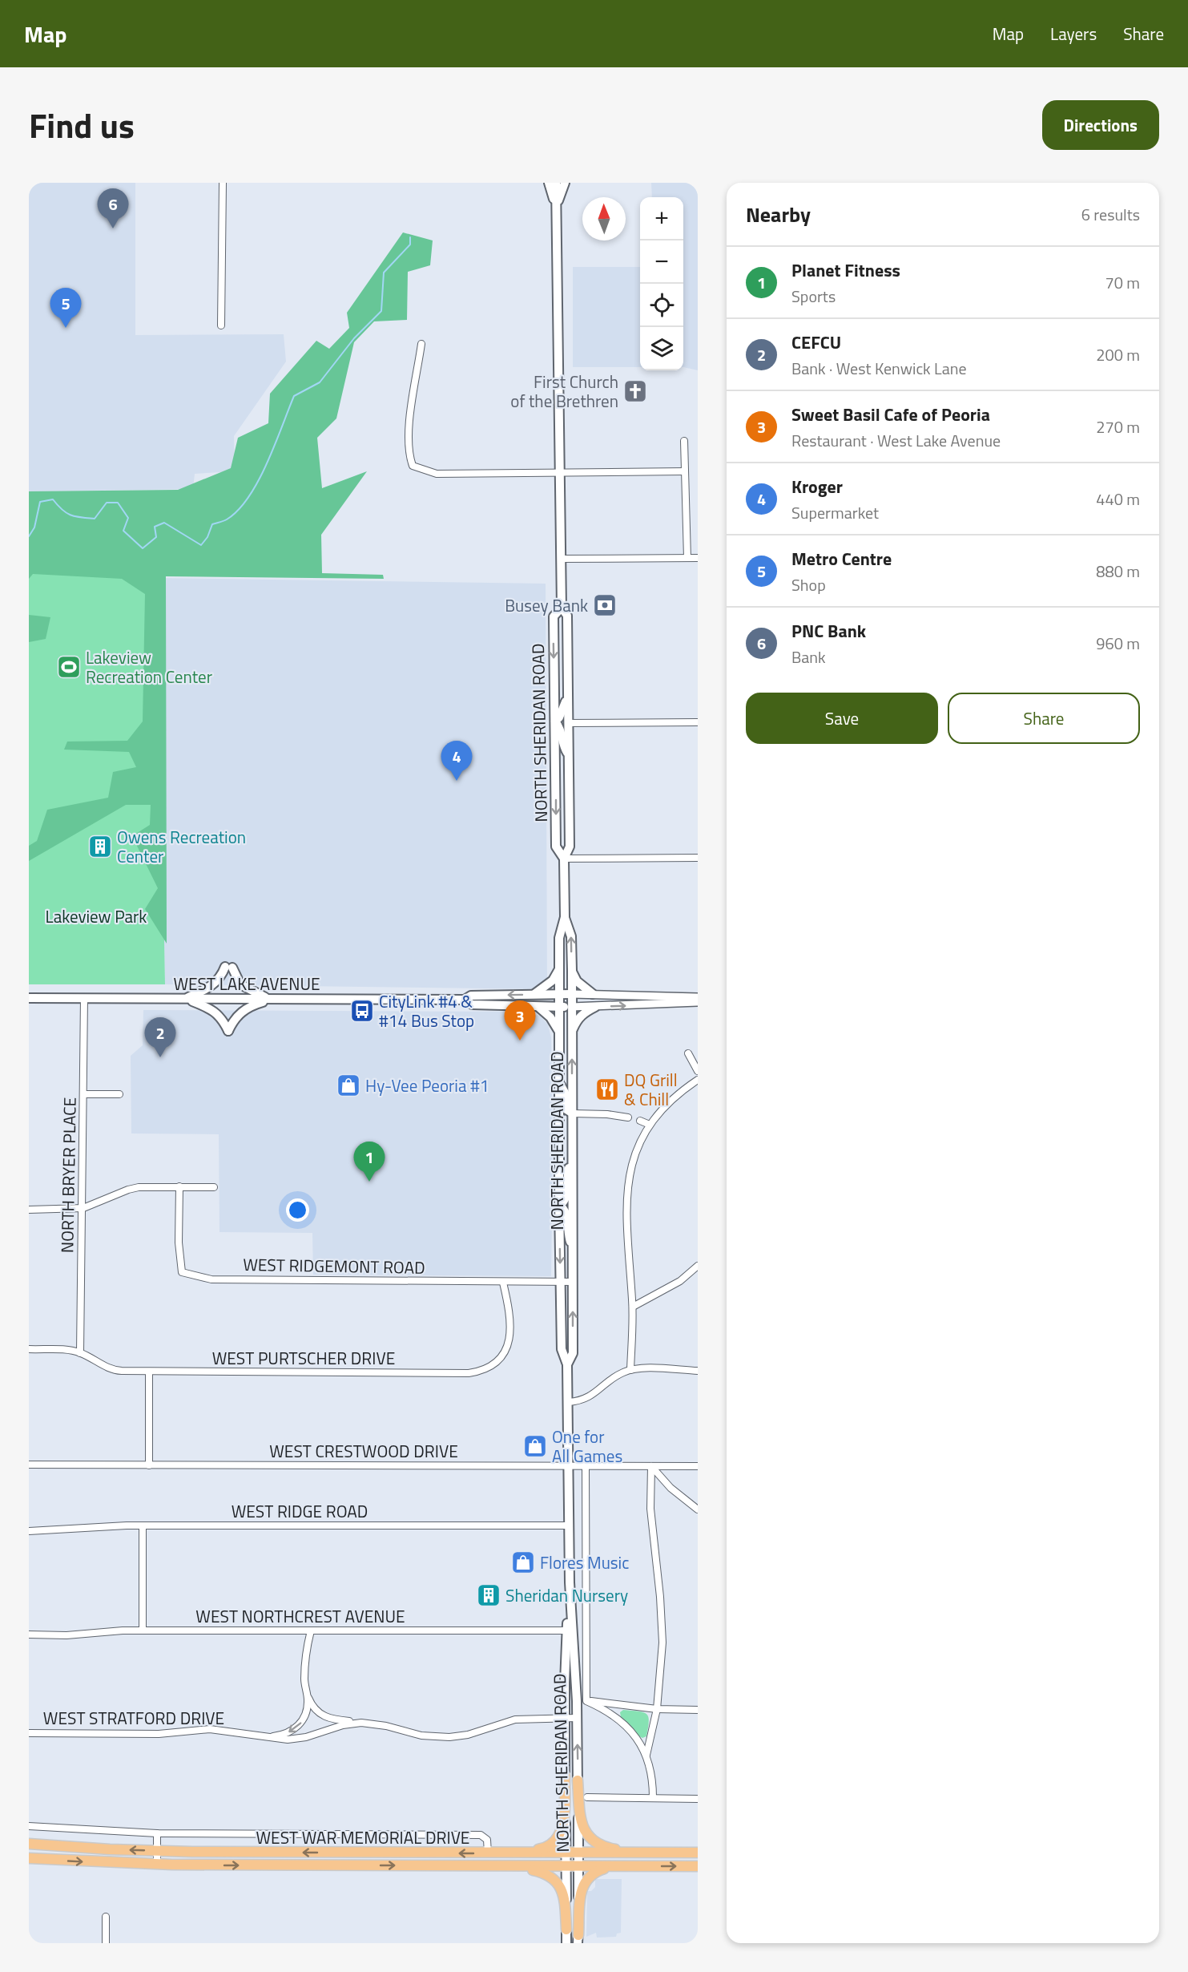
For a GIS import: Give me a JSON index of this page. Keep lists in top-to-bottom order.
{
  "streets": {
    "highway": ["WEST WAR MEMORIAL DRIVE"],
    "main road": ["NORTH SHERIDAN ROAD", "WEST LAKE AVENUE"],
    "street": [
      "NORTH BRYER PLACE",
      "WEST RIDGEMONT ROAD",
      "WEST PURTSCHER DRIVE",
      "WEST CRESTWOOD DRIVE",
      "WEST RIDGE ROAD",
      "WEST NORTHCREST AVENUE",
      "WEST STRATFORD DRIVE"
    ]
  },
  "crossings": [
    ["NORTH SHERIDAN ROAD", "WEST LAKE AVENUE"],
    ["NORTH SHERIDAN ROAD", "WEST RIDGEMONT ROAD"],
    ["NORTH SHERIDAN ROAD", "WEST CRESTWOOD DRIVE"],
    ["NORTH SHERIDAN ROAD", "WEST RIDGE ROAD"],
    ["NORTH SHERIDAN ROAD", "WEST NORTHCREST AVENUE"],
    ["NORTH SHERIDAN ROAD", "WEST STRATFORD DRIVE"],
    ["NORTH SHERIDAN ROAD", "WEST WAR MEMORIAL DRIVE"],
    ["WEST LAKE AVENUE", "NORTH BRYER PLACE"],
    ["NORTH BRYER PLACE", "WEST PURTSCHER DRIVE"],
    ["WEST RIDGEMONT ROAD", "WEST PURTSCHER DRIVE"]
  ],
  "parks": ["Lakeview Park"],
  "places": {
    "church": ["First Church of the Brethren"],
    "bank": ["Busey Bank"],
    "sports": ["Lakeview Recreation Center"],
    "building": ["Owens Recreation Center", "Sheridan Nursery"],
    "bus stop": ["CityLink #4 & #14 Bus Stop"],
    "shop": ["Hy-Vee Peoria #1", "One for All Games", "Flores Music"],
    "restaurant": ["DQ Grill & Chill"]
  },
  "north": "top",
  "page": {
    "header": "Map",
    "nav": ["Map", "Layers", "Share"],
    "title": "Find us",
    "buttons": [
      "Directions",
      ["Save", "Share"]
    ],
    "heading": ["Nearby", "6 results"],
    "pins": [
      "6",
      "5",
      "4",
      "3",
      "2",
      "1"
    ],
    "map_buttons": ["+", "−"],
    "list": [
      {
        "mark": "1",
        "name": "Planet Fitness",
        "note": "Sports",
        "value": "70 m"
      },
      {
        "mark": "2",
        "name": "CEFCU",
        "note": "Bank · West Kenwick Lane",
        "value": "200 m"
      },
      {
        "mark": "3",
        "name": "Sweet Basil Cafe of Peoria",
        "note": "Restaurant · West Lake Avenue",
        "value": "270 m"
      },
      {
        "mark": "4",
        "name": "Kroger",
        "note": "Supermarket",
        "value": "440 m"
      },
      {
        "mark": "5",
        "name": "Metro Centre",
        "note": "Shop",
        "value": "880 m"
      },
      {
        "mark": "6",
        "name": "PNC Bank",
        "note": "Bank",
        "value": "960 m"
      }
    ]
  }
}
